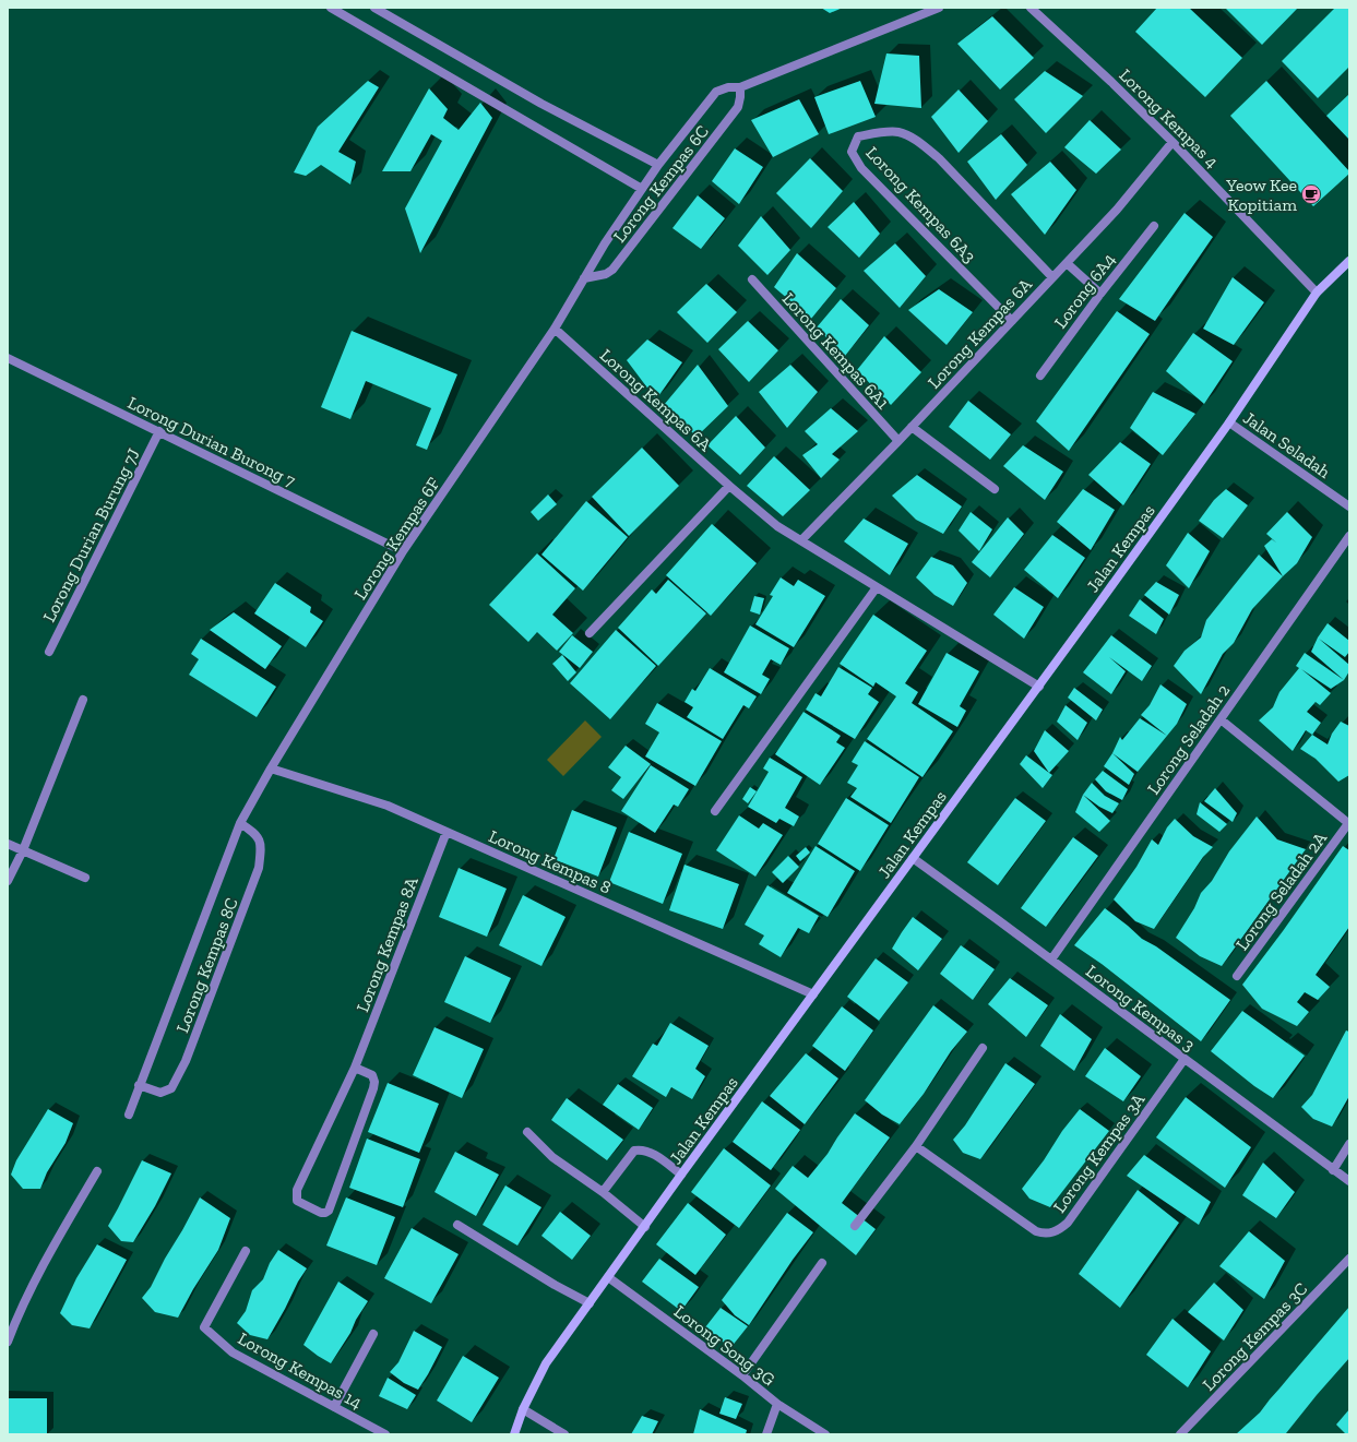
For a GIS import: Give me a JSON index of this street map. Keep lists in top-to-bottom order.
{
  "streets": {
    "street": [
      "Lorong Kempas 4",
      "Lorong Kempas 6C",
      "Lorong Kempas 6A3",
      "Lorong 6A4",
      "Lorong Kempas 6A",
      "Lorong Kempas 6A1",
      "Lorong Durian Burong 7",
      "Jalan Seladah",
      "Lorong Durian Burung 7J",
      "Lorong Kempas 6F",
      "Jalan Kempas",
      "Lorong Seladah 2",
      "Lorong Kempas 8",
      "Lorong Seladah 2A",
      "Lorong Kempas 8A",
      "Lorong Kempas 8C",
      "Lorong Kempas 3",
      "Lorong Kempas 3A",
      "Lorong Kempas 3C",
      "Lorong Song 3G",
      "Lorong Kempas 14"
    ]
  },
  "crossings": [
    ["Lorong Kempas 4", "Lorong Kempas 6A"],
    ["Lorong Kempas 4", "Jalan Kempas"],
    ["Lorong Kempas 6C", "Lorong Kempas 6A"],
    ["Lorong Kempas 6C", "Lorong Kempas 6F"],
    ["Lorong Kempas 6A3", "Lorong Kempas 6A"],
    ["Lorong Kempas 6A", "Lorong Kempas 6A1"],
    ["Lorong Kempas 6A", "Lorong Kempas 6F"],
    ["Lorong Kempas 6A", "Jalan Kempas"],
    ["Lorong Durian Burong 7", "Lorong Durian Burung 7J"],
    ["Lorong Durian Burong 7", "Lorong Kempas 6F"],
    ["Jalan Seladah", "Jalan Kempas"],
    ["Lorong Kempas 6F", "Lorong Kempas 8"],
    ["Lorong Kempas 6F", "Lorong Kempas 8C"],
    ["Jalan Kempas", "Lorong Kempas 8"],
    ["Jalan Kempas", "Lorong Kempas 3"],
    ["Jalan Kempas", "Lorong Song 3G"],
    ["Lorong Seladah 2", "Lorong Seladah 2A"],
    ["Lorong Seladah 2", "Lorong Kempas 3"],
    ["Lorong Kempas 8", "Lorong Kempas 8A"],
    ["Lorong Kempas 8", "Lorong Kempas 8C"],
    ["Lorong Kempas 3", "Lorong Kempas 3A"]
  ],
  "places": {
    "cafe": ["Yeow Kee Kopitiam"]
  }
}
